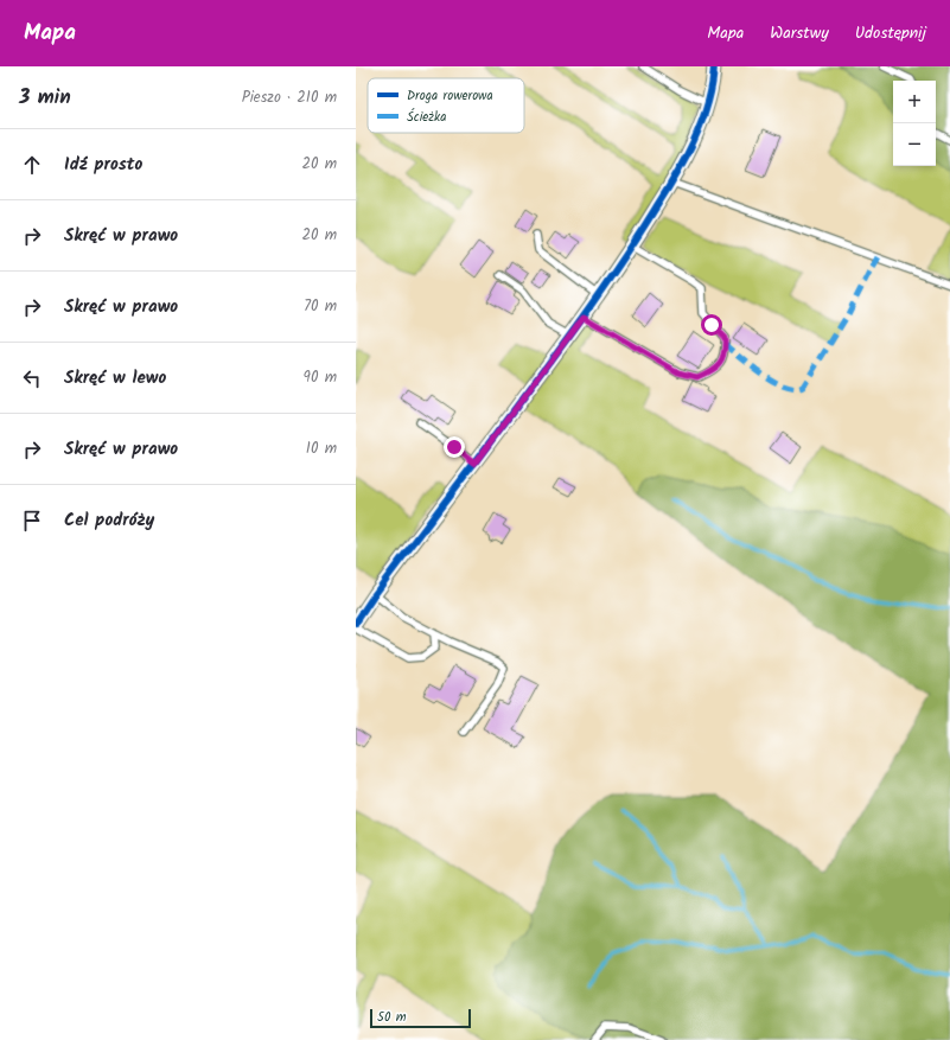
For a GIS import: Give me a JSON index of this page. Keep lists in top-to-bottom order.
{
  "legend": ["Droga rowerowa", "Ścieżka"],
  "scale_bar": "50 m",
  "page": {
    "header": "Mapa",
    "nav": ["Mapa", "Warstwy", "Udostępnij"],
    "heading": ["3 min", "Pieszo · 210 m"],
    "map_buttons": ["+", "−"],
    "list": [
      ["Idź prosto", "20 m"],
      ["Skręć w prawo", "20 m"],
      ["Skręć w prawo", "70 m"],
      ["Skręć w lewo", "90 m"],
      ["Skręć w prawo", "10 m"],
      "Cel podróży"
    ],
    "scale": "50 m"
  }
}
